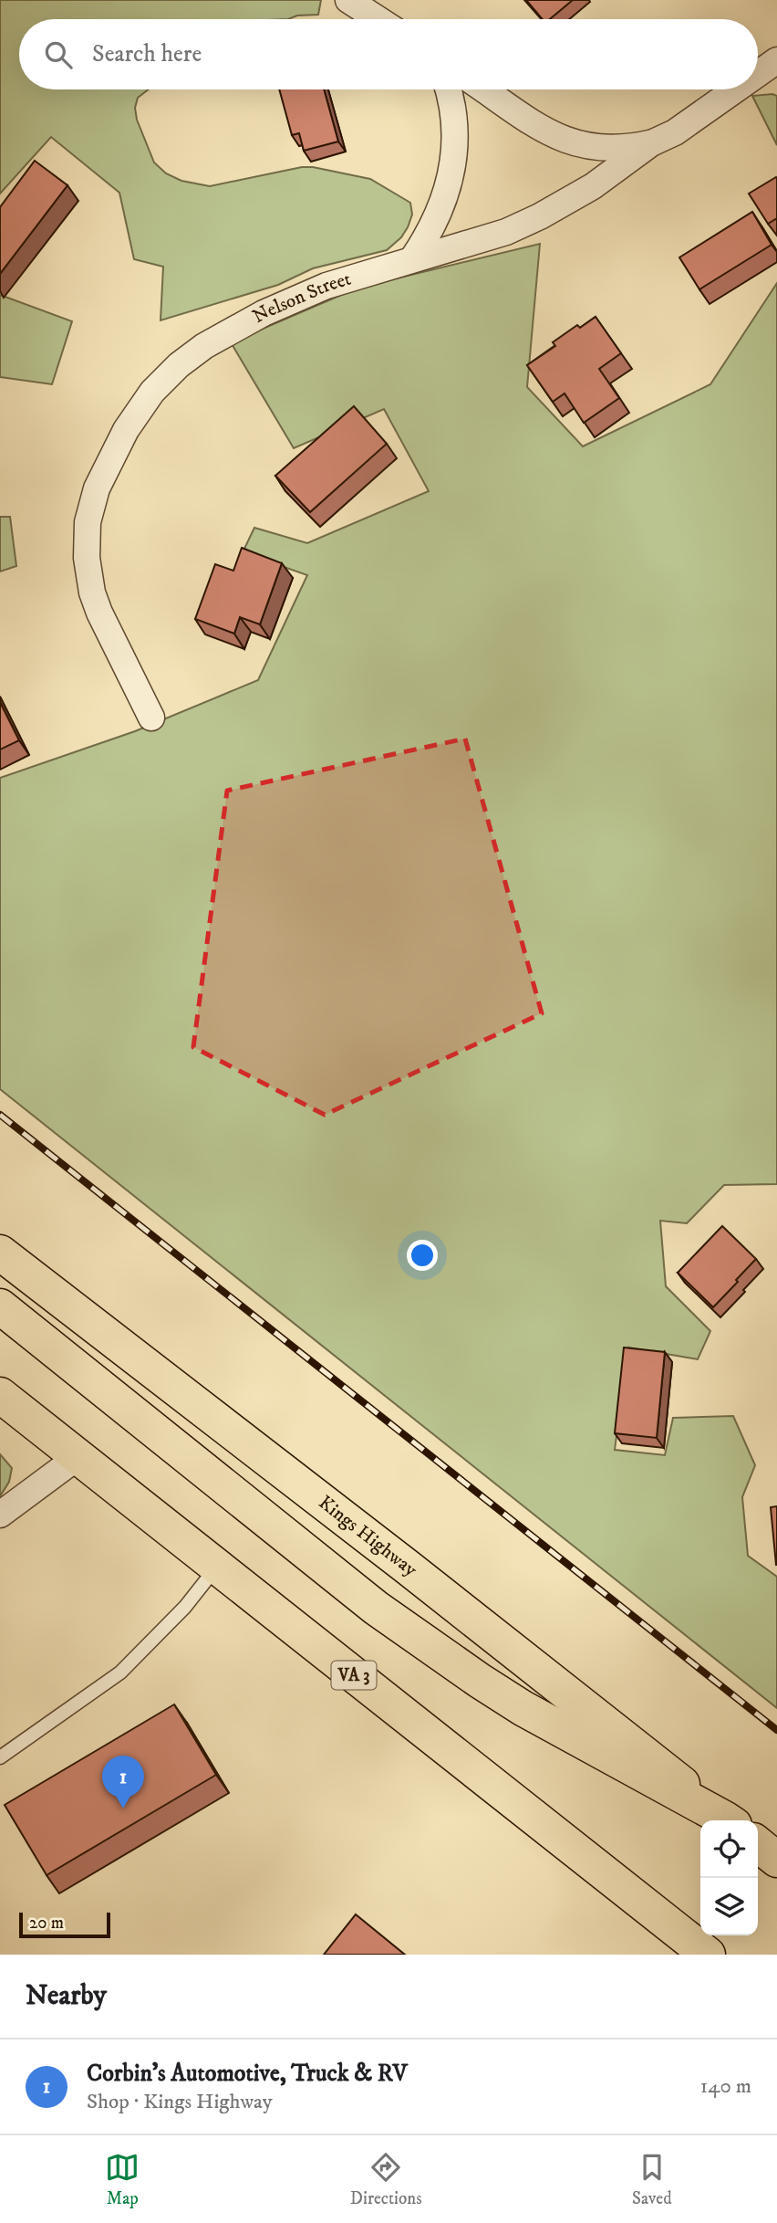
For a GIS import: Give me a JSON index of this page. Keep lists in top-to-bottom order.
{
  "streets": {
    "main road": ["Kings Highway", "VA 3"],
    "street": ["Nelson Street"]
  },
  "scale_bar": "20 m",
  "page": {
    "search": "Search here",
    "pins": "1",
    "scale": "20 m",
    "heading": "Nearby",
    "list": [
      {
        "mark": "1",
        "name": "Corbin's Automotive, Truck & RV",
        "note": "Shop · Kings Highway",
        "value": "140 m"
      }
    ],
    "nav": ["Map", "Directions", "Saved"]
  }
}
